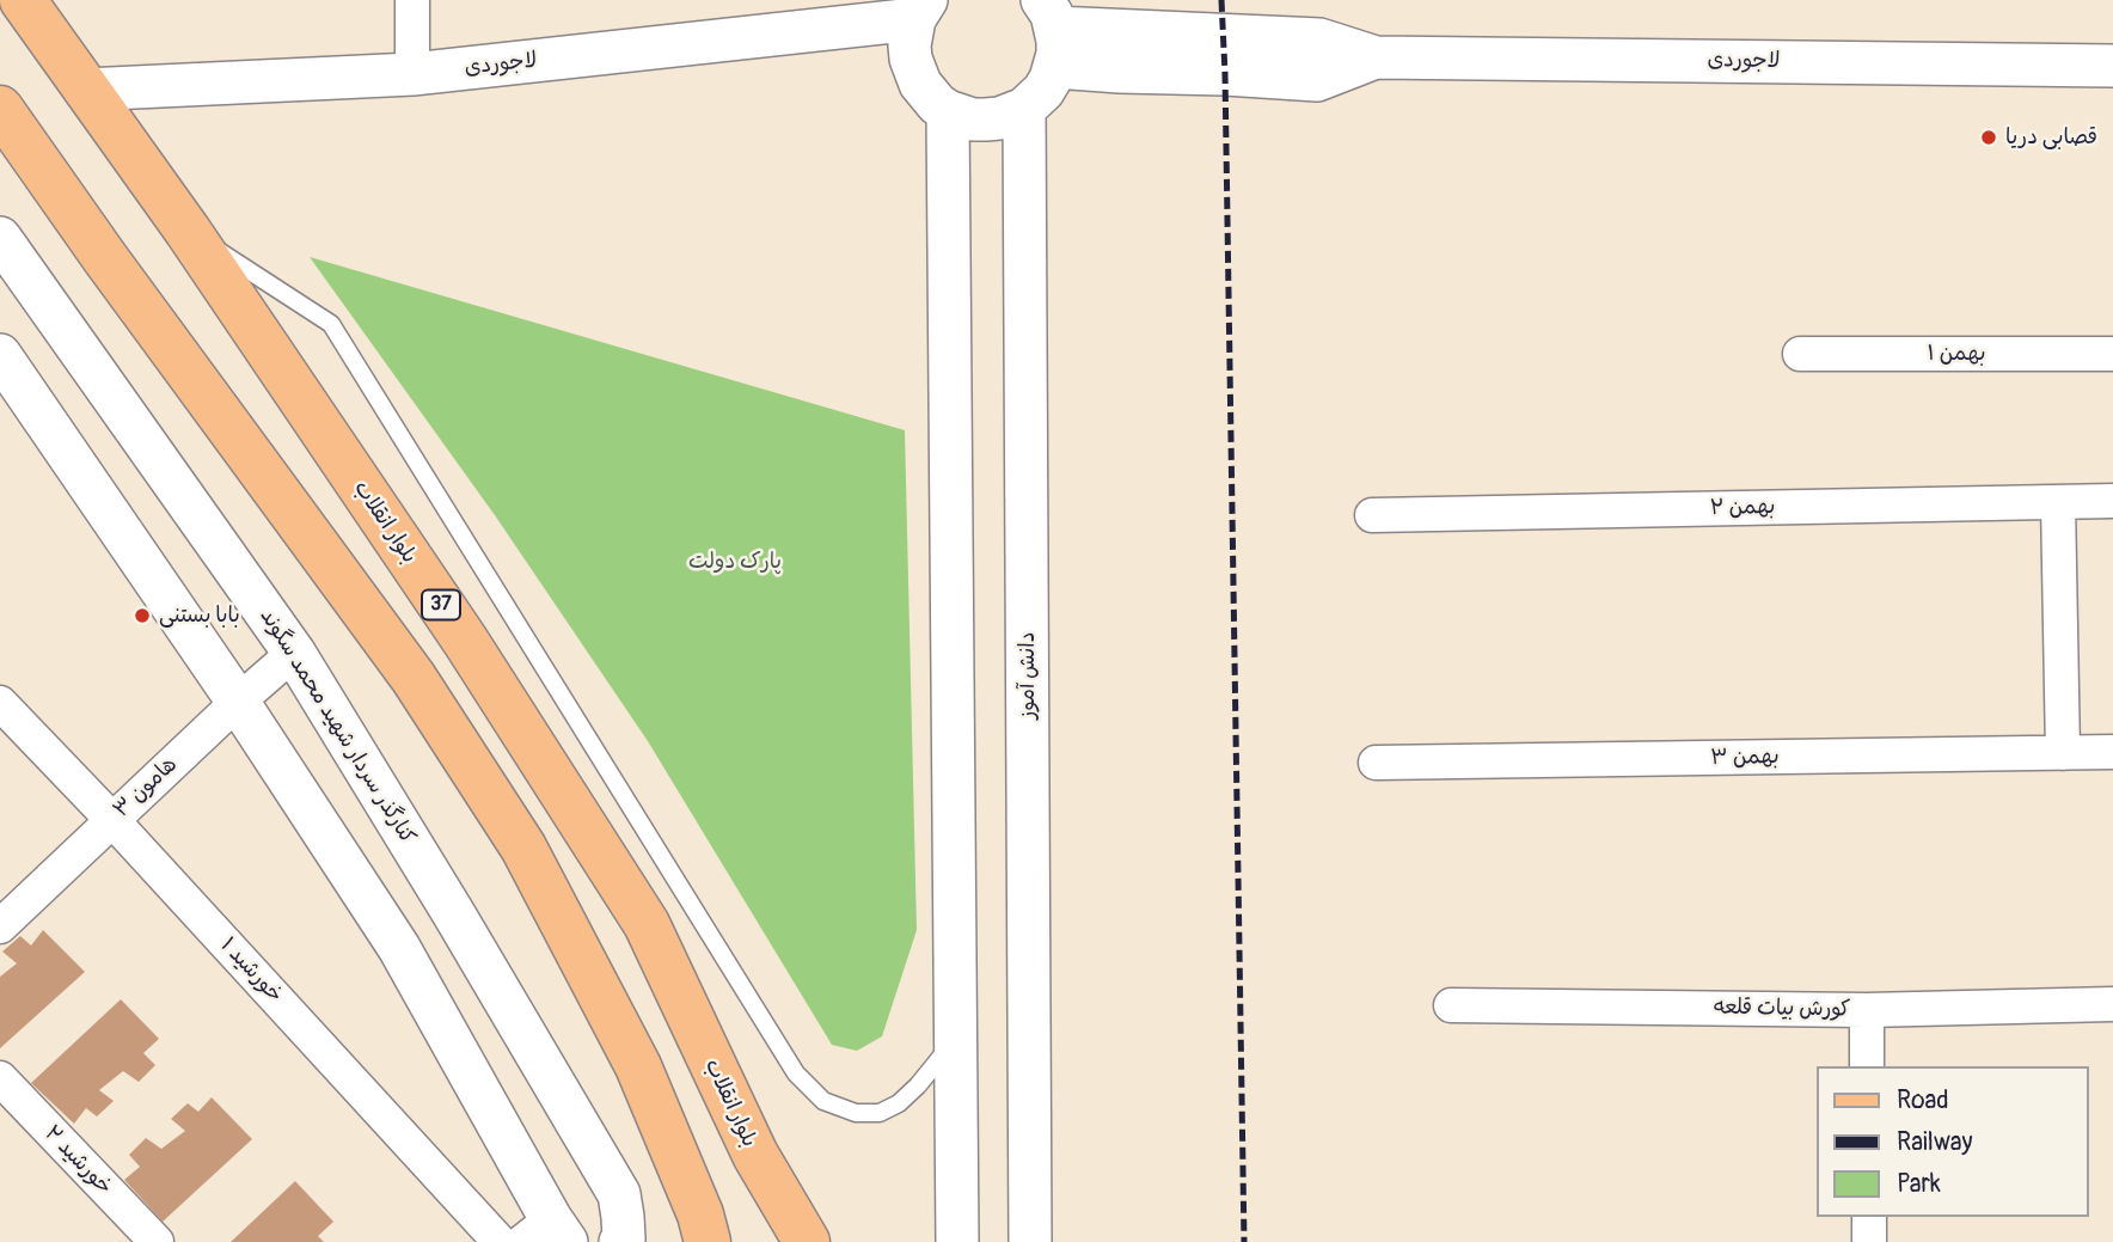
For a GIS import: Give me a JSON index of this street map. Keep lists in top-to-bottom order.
{
  "streets": {
    "main road": ["بلوار انقلاب", "37"],
    "street": [
      "لاجوردی",
      "بهمن ۱",
      "بهمن ۲",
      "دانش آموز",
      "کنارگذر سردار شهید محمد سگوند",
      "بهمن ۳",
      "هامون ۳",
      "خورشید ۱",
      "کورش بیات قلعه",
      "خورشید ۲"
    ]
  },
  "crossings": [
    ["لاجوردی", "بلوار انقلاب"],
    ["کنارگذر سردار شهید محمد سگوند", "هامون ۳"],
    ["هامون ۳", "خورشید ۱"]
  ],
  "parks": ["پارک دولت"],
  "places": ["قصابی دریا", "بابا بستنی"],
  "legend": ["Road", "Railway", "Park"]
}
